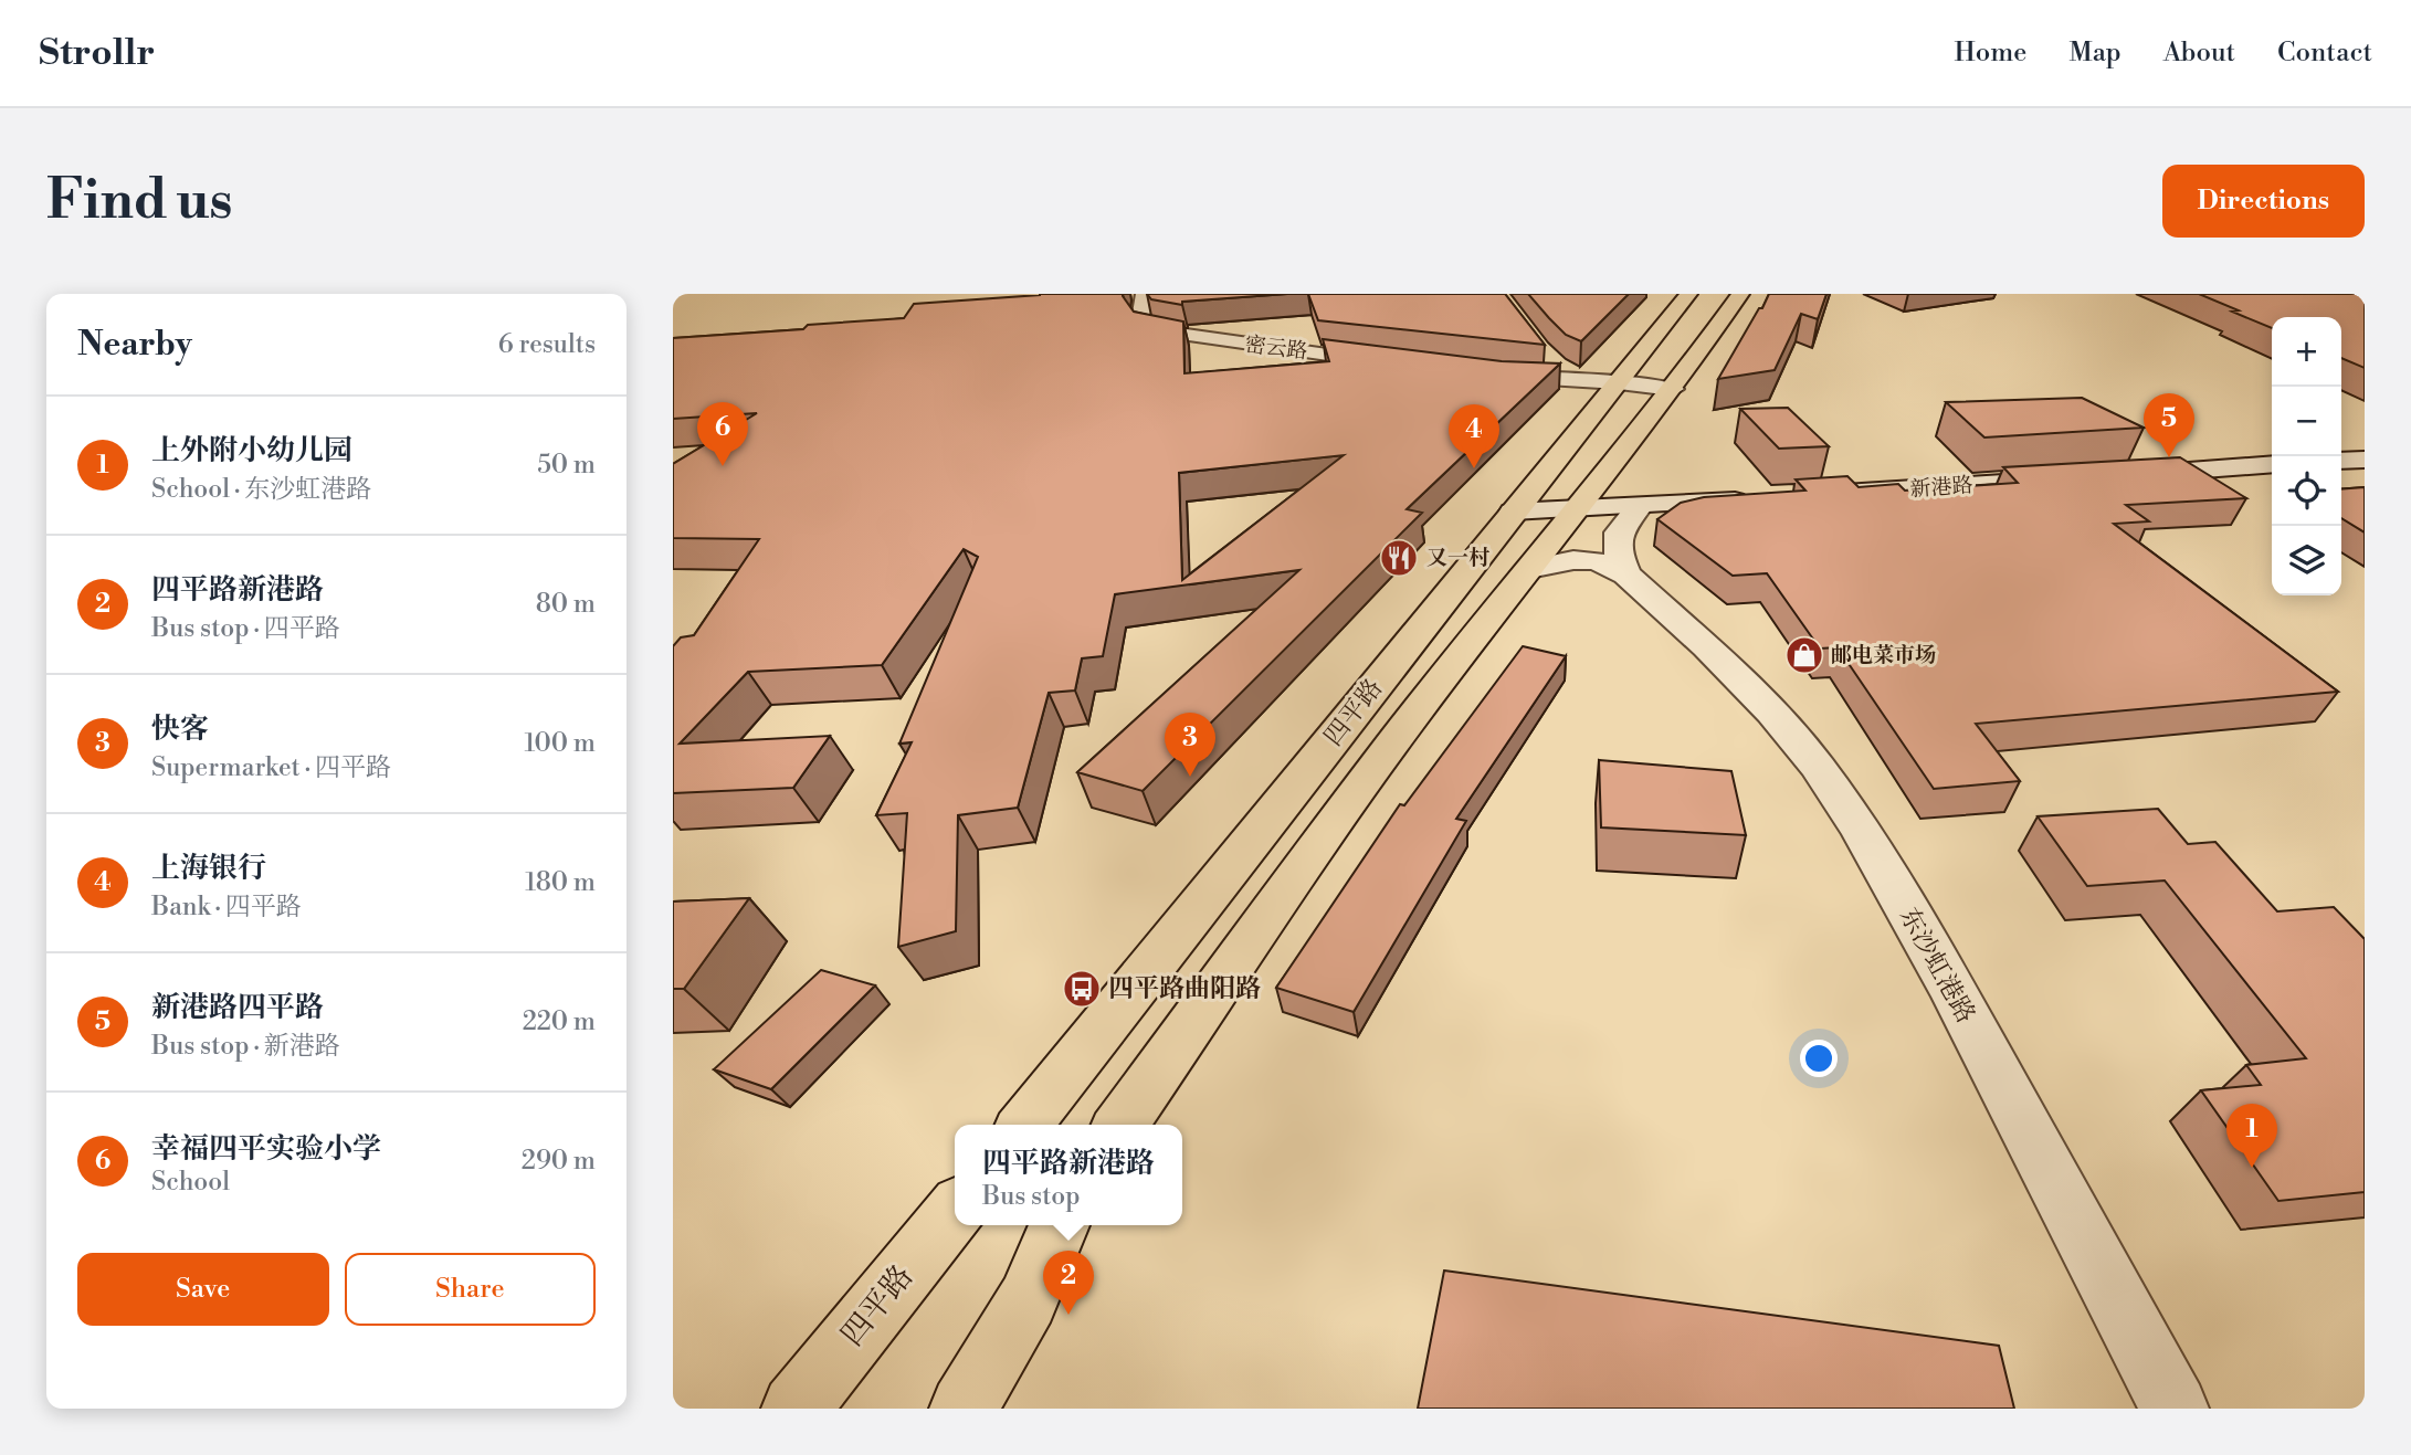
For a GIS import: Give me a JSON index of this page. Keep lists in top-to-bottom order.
{
  "streets": {
    "main road": ["四平路"],
    "street": ["密云路", "新港路", "东沙虹港路"]
  },
  "crossings": [
    ["四平路", "东沙虹港路"]
  ],
  "places": {
    "restaurant": ["又一村"],
    "shop": ["邮电菜市场"],
    "bus stop": ["四平路曲阳路"]
  },
  "page": {
    "header": "Strollr",
    "nav": [
      "Home",
      "Map",
      "About",
      "Contact"
    ],
    "buttons": [
      "Directions",
      ["Save", "Share"]
    ],
    "title": "Find us",
    "heading": ["Nearby", "6 results"],
    "map_buttons": ["+", "−"],
    "pins": [
      "5",
      "6",
      "4",
      "3",
      "1",
      "2"
    ],
    "list": [
      {
        "mark": "1",
        "name": "上外附小幼儿园",
        "note": "School · 东沙虹港路",
        "value": "50 m"
      },
      {
        "mark": "2",
        "name": "四平路新港路",
        "note": "Bus stop · 四平路",
        "value": "80 m"
      },
      {
        "mark": "3",
        "name": "快客",
        "note": "Supermarket · 四平路",
        "value": "100 m"
      },
      {
        "mark": "4",
        "name": "上海银行",
        "note": "Bank · 四平路",
        "value": "180 m"
      },
      {
        "mark": "5",
        "name": "新港路四平路",
        "note": "Bus stop · 新港路",
        "value": "220 m"
      },
      {
        "mark": "6",
        "name": "幸福四平实验小学",
        "note": "School",
        "value": "290 m"
      }
    ],
    "popup": ["四平路新港路", "Bus stop"]
  }
}
